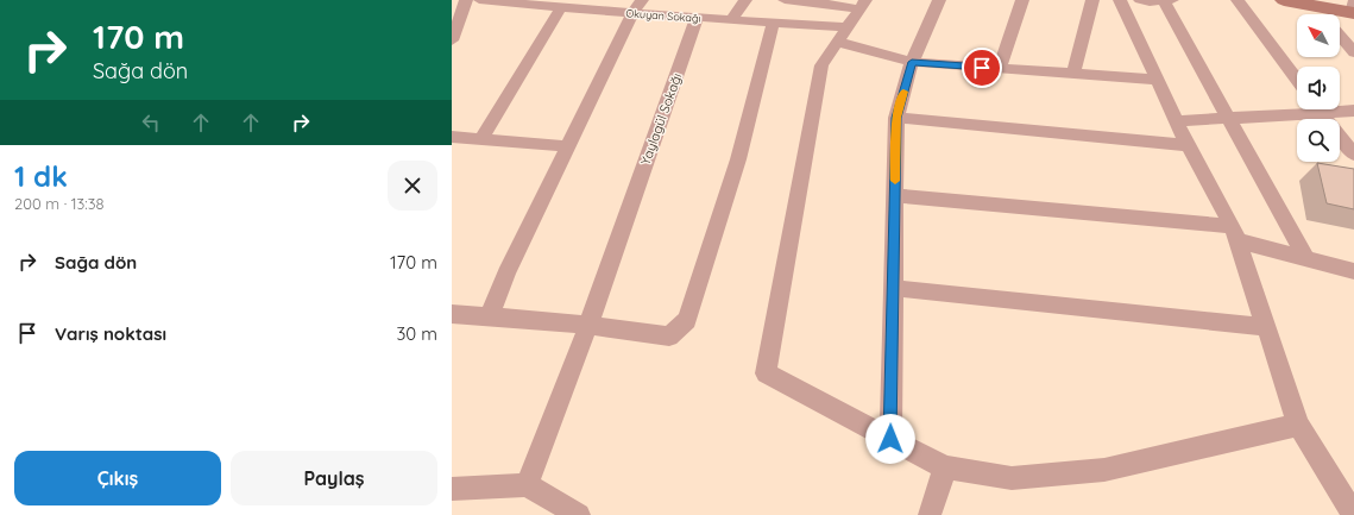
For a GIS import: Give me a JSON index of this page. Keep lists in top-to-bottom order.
{
  "streets": {
    "street": ["Okuyan Sokağı", "Yaylagül Sokağı"]
  },
  "crossings": [
    ["Okuyan Sokağı", "Yaylagül Sokağı"]
  ],
  "north": "top left",
  "page": {
    "turn": ["170 m", "Sağa dön"],
    "heading": ["1 dk", "200 m · 13:38"],
    "list": [
      {
        "name": "Sağa dön",
        "value": "170 m"
      },
      {
        "name": "Varış noktası",
        "value": "30 m"
      }
    ],
    "buttons": ["Çıkış", "Paylaş"]
  }
}
